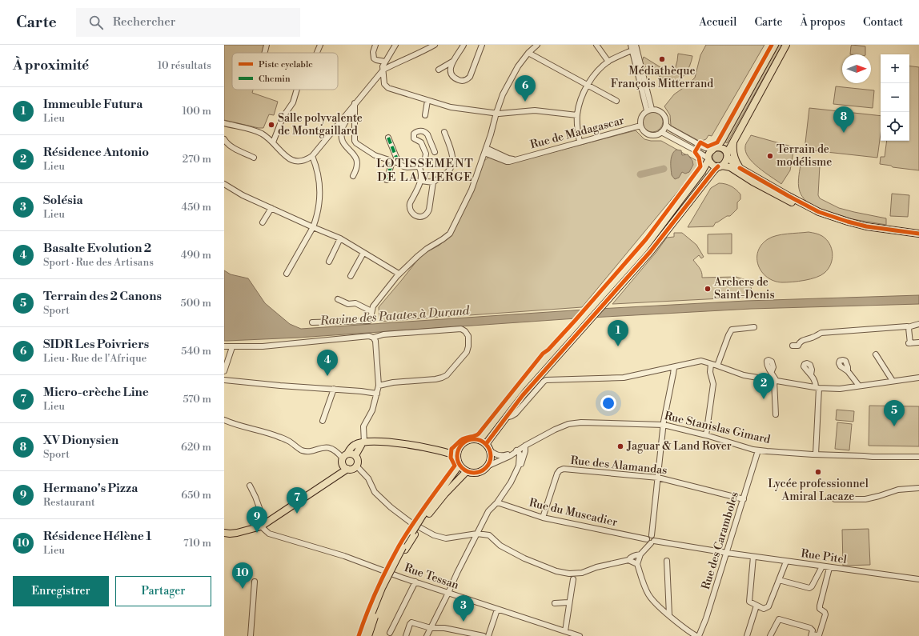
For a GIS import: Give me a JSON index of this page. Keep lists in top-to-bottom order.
{
  "streets": {
    "street": [
      "Rue de Madagascar",
      "Rue Stanislas Gimard",
      "Rue des Alamandas",
      "Rue du Muscadier",
      "Rue des Caramboles",
      "Rue Pitel",
      "Rue Tessan"
    ]
  },
  "crossings": [
    ["Rue Stanislas Gimard", "Rue des Caramboles"],
    ["Rue des Alamandas", "Rue du Muscadier"],
    ["Rue des Alamandas", "Rue des Caramboles"],
    ["Rue du Muscadier", "Rue des Caramboles"],
    ["Rue du Muscadier", "Rue Pitel"],
    ["Rue des Caramboles", "Rue Pitel"]
  ],
  "districts": ["LOTISSEMENT DE LA VIERGE"],
  "water": ["Ravine des Patates à Durand"],
  "places": [
    "Médiathèque François Mitterrand",
    "Salle polyvalente de Montgaillard",
    "Terrain de modélisme",
    "Archers de Saint-Denis",
    "Jaguar & Land Rover",
    "Lycée professionnel Amiral Lacaze"
  ],
  "legend": ["Piste cyclable", "Chemin"],
  "north": "right",
  "page": {
    "header": "Carte",
    "search": "Rechercher",
    "nav": [
      "Accueil",
      "Carte",
      "À propos",
      "Contact"
    ],
    "heading": ["À proximité", "10 résultats"],
    "map_buttons": ["+", "−"],
    "pins": [
      "6",
      "8",
      "1",
      "4",
      "2",
      "5",
      "7",
      "9",
      "10",
      "3"
    ],
    "list": [
      {
        "mark": "1",
        "name": "Immeuble Futura",
        "note": "Lieu",
        "value": "100 m"
      },
      {
        "mark": "2",
        "name": "Résidence Antonio",
        "note": "Lieu",
        "value": "270 m"
      },
      {
        "mark": "3",
        "name": "Solésia",
        "note": "Lieu",
        "value": "450 m"
      },
      {
        "mark": "4",
        "name": "Basalte Evolution 2",
        "note": "Sport · Rue des Artisans",
        "value": "490 m"
      },
      {
        "mark": "5",
        "name": "Terrain des 2 Canons",
        "note": "Sport",
        "value": "500 m"
      },
      {
        "mark": "6",
        "name": "SIDR Les Poivriers",
        "note": "Lieu · Rue de l'Afrique",
        "value": "540 m"
      },
      {
        "mark": "7",
        "name": "Micro-crèche Line",
        "note": "Lieu",
        "value": "570 m"
      },
      {
        "mark": "8",
        "name": "XV Dionysien",
        "note": "Sport",
        "value": "620 m"
      },
      {
        "mark": "9",
        "name": "Hermano's Pizza",
        "note": "Restaurant",
        "value": "650 m"
      },
      {
        "mark": "10",
        "name": "Résidence Hélène 1",
        "note": "Lieu",
        "value": "710 m"
      }
    ],
    "buttons": ["Enregistrer", "Partager"]
  }
}
